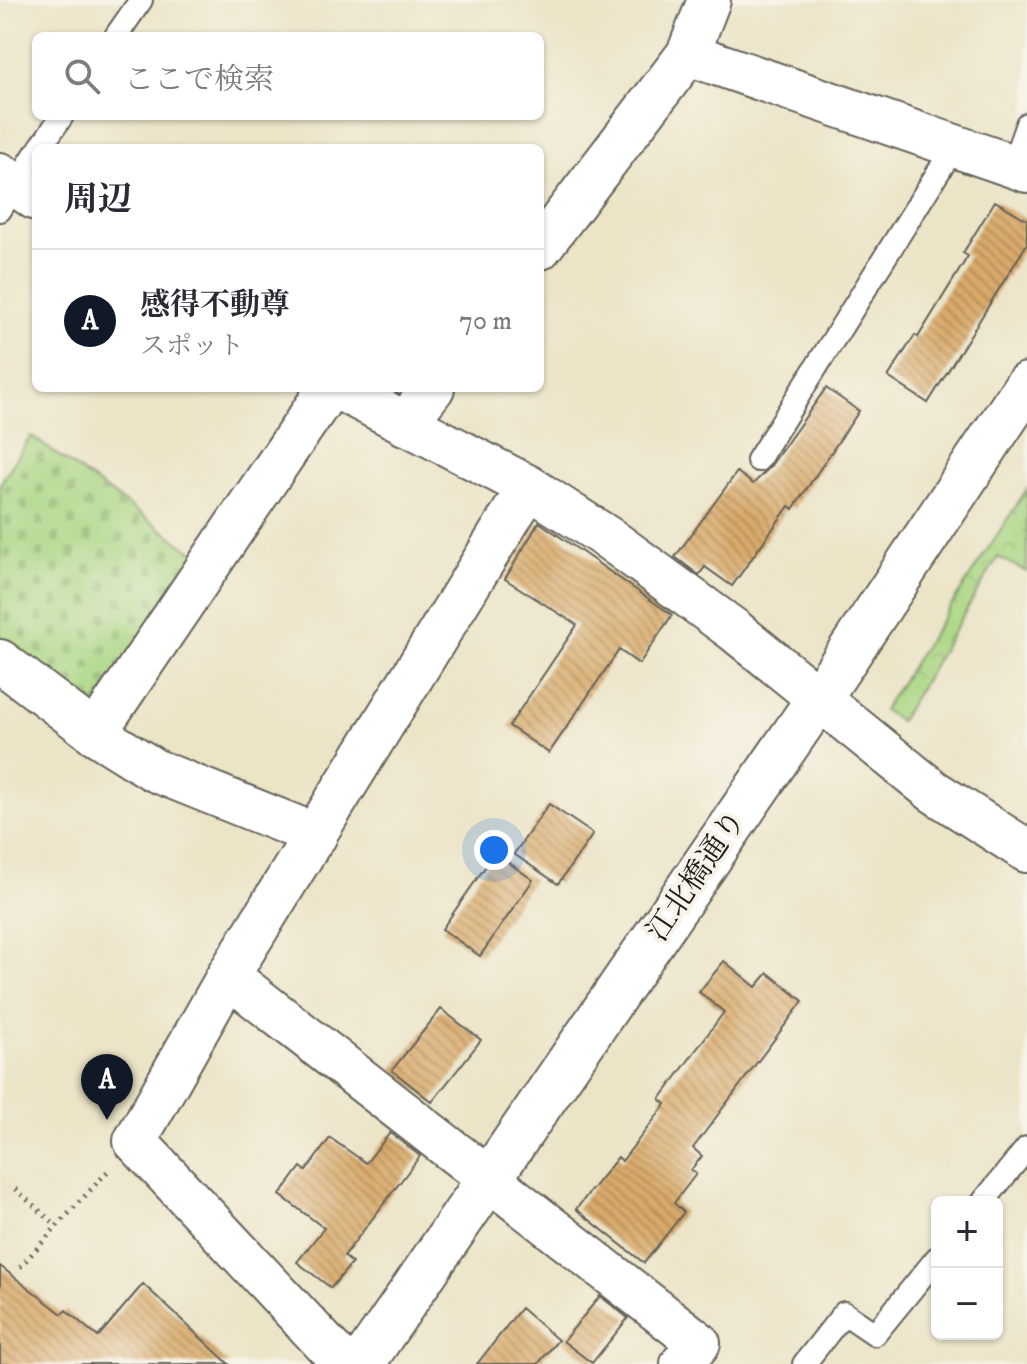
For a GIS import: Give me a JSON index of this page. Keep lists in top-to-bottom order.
{
  "streets": {
    "main road": ["江北橋通り"]
  },
  "page": {
    "search": "ここで検索",
    "heading": "周辺",
    "list": [
      {
        "mark": "A",
        "name": "感得不動尊",
        "note": "スポット",
        "value": "70 m"
      }
    ],
    "pins": "A",
    "map_buttons": ["+", "−"]
  }
}
